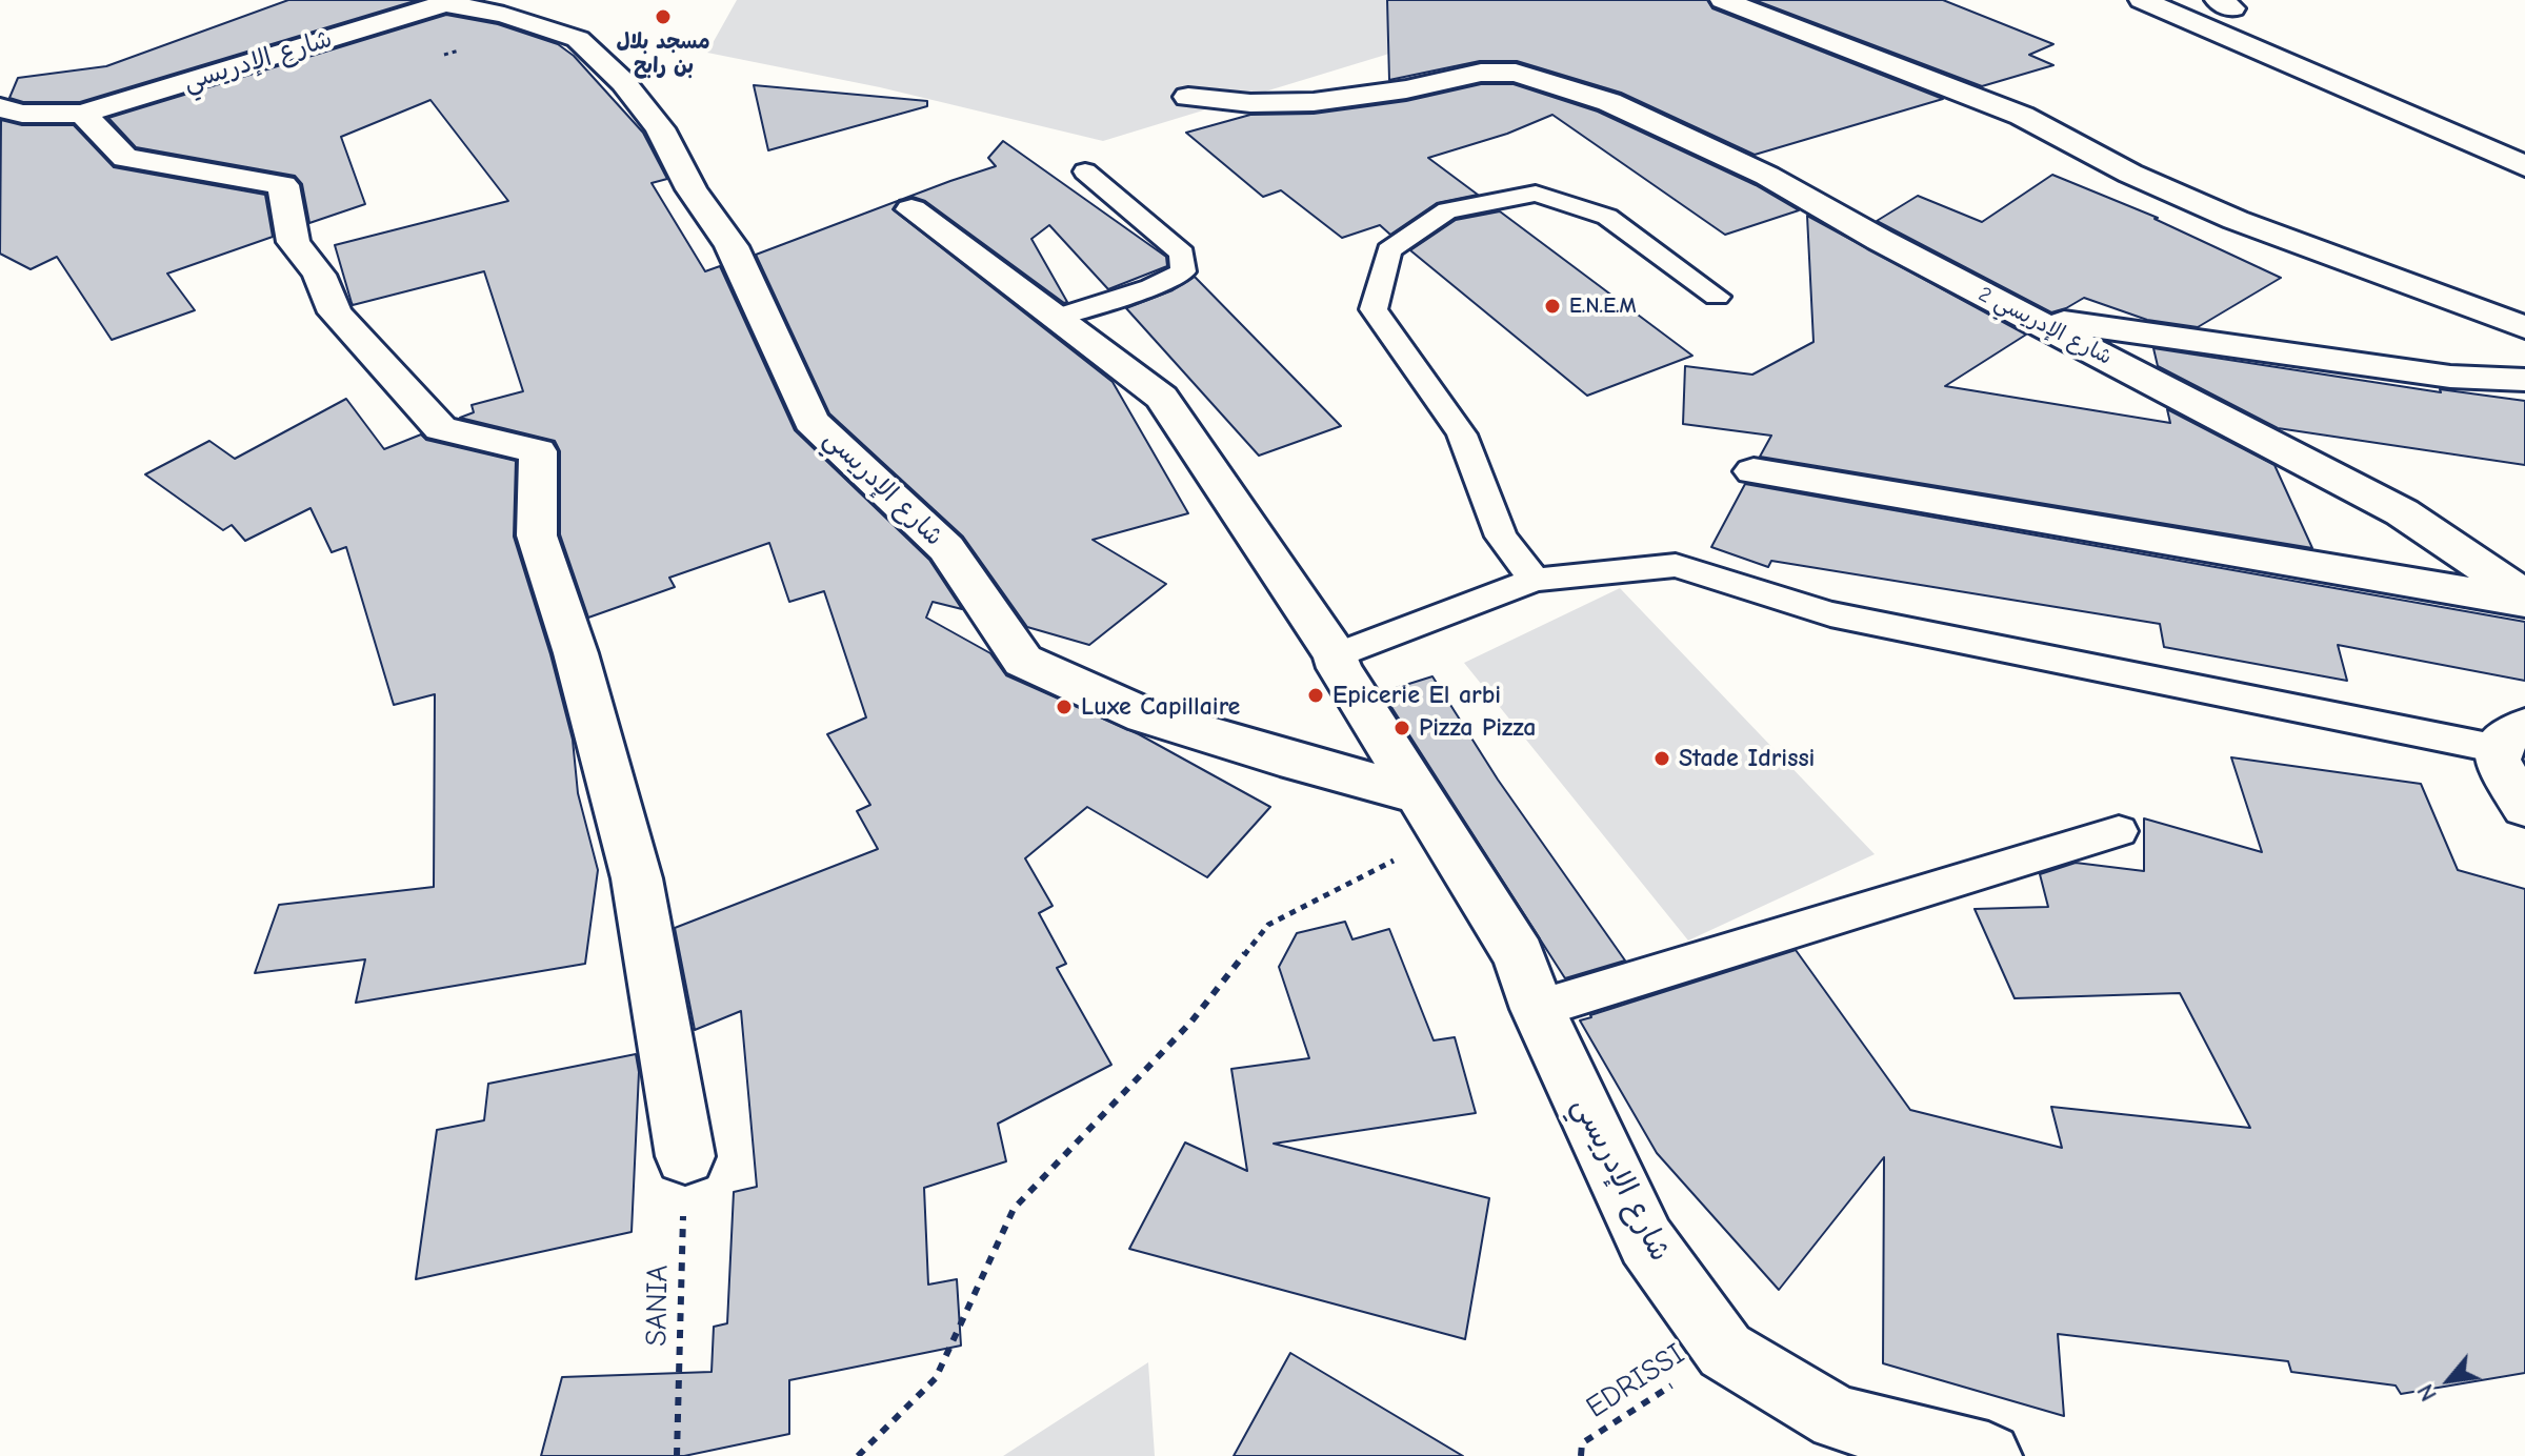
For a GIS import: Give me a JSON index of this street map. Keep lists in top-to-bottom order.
{
  "streets": {
    "main road": ["شارع الإدريسي", "شارع الإدريسي 2"],
    "path": ["SANIA", "EDRISSI"]
  },
  "crossings": [
    ["شارع الإدريسي", "EDRISSI"]
  ],
  "places": [
    "مسجد بلال بن رابح",
    "E.N.E.M",
    "Epicerie El arbi",
    "Luxe Capillaire",
    "Pizza Pizza",
    "Stade Idrissi"
  ],
  "north": "bottom left"
}
